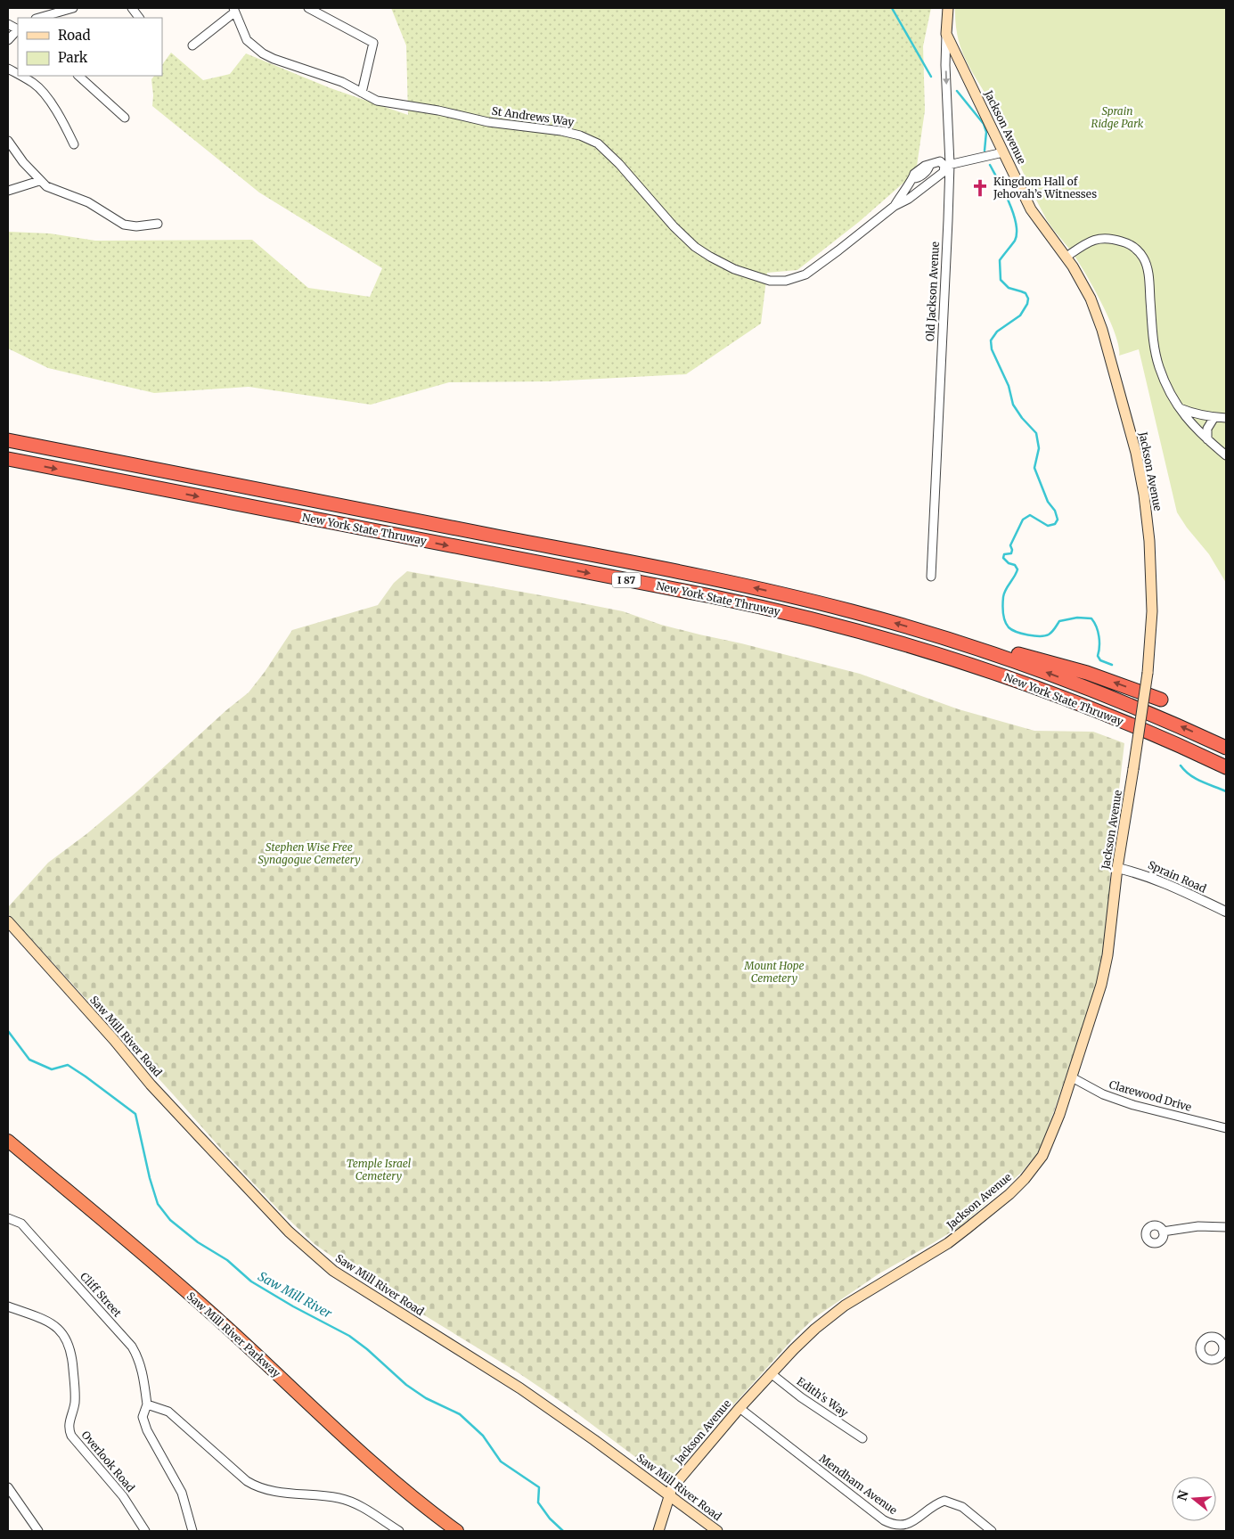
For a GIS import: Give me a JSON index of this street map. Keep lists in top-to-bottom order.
{
  "streets": {
    "highway": ["New York State Thruway", "I 87", "Saw Mill River Parkway"],
    "main road": ["Jackson Avenue", "Old Jackson Avenue", "Saw Mill River Road"],
    "street": [
      "St Andrews Way",
      "Sprain Road",
      "Clarewood Drive",
      "Cliff Street",
      "Edith's Way",
      "Overlook Road",
      "Mendham Avenue"
    ]
  },
  "crossings": [
    ["St Andrews Way", "Old Jackson Avenue"],
    ["Jackson Avenue", "Old Jackson Avenue"],
    ["Jackson Avenue", "Sprain Road"],
    ["Jackson Avenue", "Saw Mill River Road"],
    ["Jackson Avenue", "Clarewood Drive"],
    ["Jackson Avenue", "Edith's Way"],
    ["Jackson Avenue", "Mendham Avenue"]
  ],
  "water": ["Saw Mill River"],
  "parks": [
    "Sprain Ridge Park",
    "Stephen Wise Free Synagogue Cemetery",
    "Mount Hope Cemetery",
    "Temple Israel Cemetery"
  ],
  "places": {
    "church": ["Kingdom Hall of Jehovah’s Witnesses"]
  },
  "legend": ["Road", "Park"],
  "north": "left"
}
